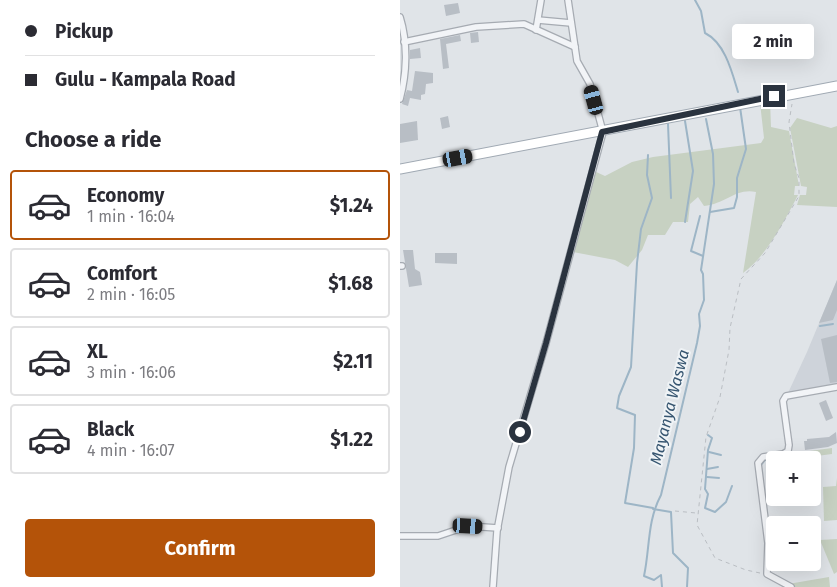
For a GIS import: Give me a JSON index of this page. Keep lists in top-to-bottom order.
{
  "water": ["Mayanya Waswa"],
  "page": {
    "banner": ["Pickup", "Gulu - Kampala Road"],
    "bubble": "2 min",
    "heading": "Choose a ride",
    "list": [
      {
        "name": "Economy",
        "note": "1 min · 16:04",
        "value": "$1.24"
      },
      {
        "name": "Comfort",
        "note": "2 min · 16:05",
        "value": "$1.68"
      },
      {
        "name": "XL",
        "note": "3 min · 16:06",
        "value": "$2.11"
      },
      {
        "name": "Black",
        "note": "4 min · 16:07",
        "value": "$1.22"
      }
    ],
    "map_buttons": ["+", "−"],
    "buttons": "Confirm"
  }
}
